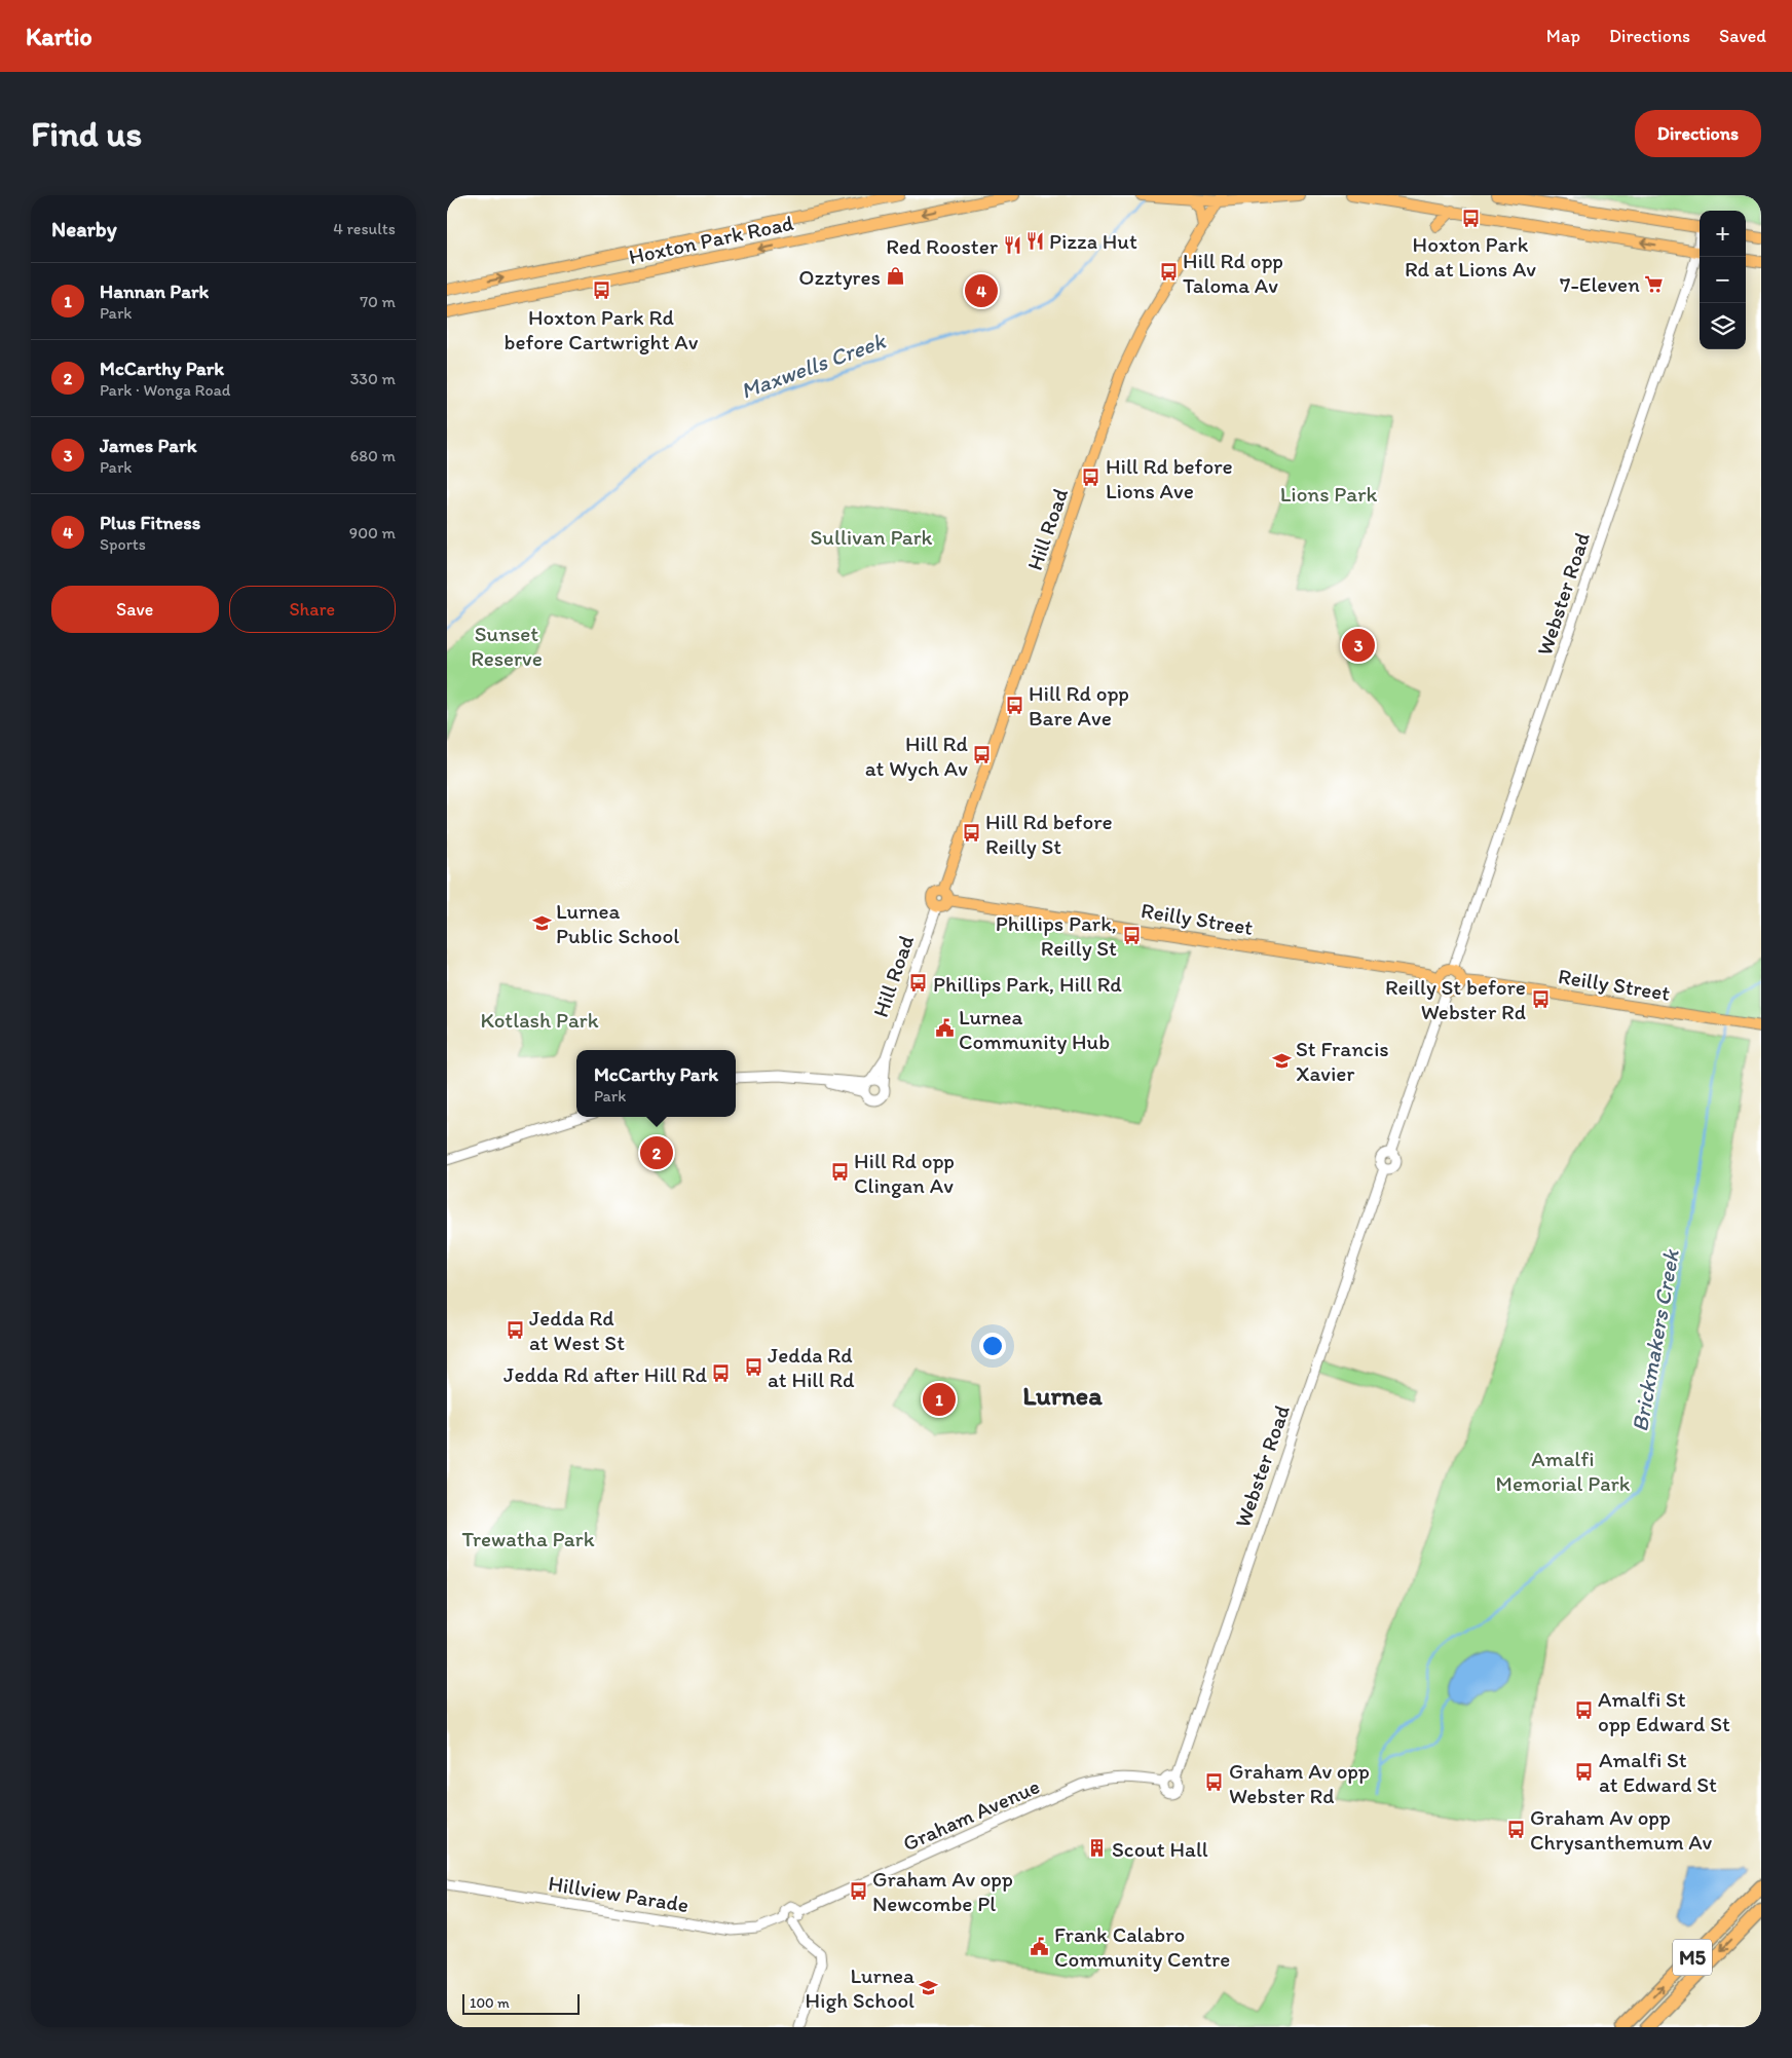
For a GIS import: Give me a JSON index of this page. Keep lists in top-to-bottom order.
{
  "streets": {
    "highway": ["M5"],
    "main road": ["Hoxton Park Road", "Hill Road", "Reilly Street"],
    "street": ["Webster Road", "Graham Avenue", "Hillview Parade"]
  },
  "crossings": [
    ["Hill Road", "Reilly Street"],
    ["Webster Road", "Reilly Street"],
    ["Webster Road", "Graham Avenue"],
    ["Graham Avenue", "Hillview Parade"]
  ],
  "districts": ["Lurnea"],
  "water": ["Maxwells Creek", "Brickmakers Creek"],
  "parks": [
    "Lions Park",
    "Sullivan Park",
    "Sunset Reserve",
    "Kotlash Park",
    "Amalfi Memorial Park",
    "Trewatha Park"
  ],
  "places": {
    "bus stop": [
      "Hoxton Park Rd at Lions Av",
      "Hill Rd opp Taloma Av",
      "Hoxton Park Rd before Cartwright Av",
      "Hill Rd before Lions Ave",
      "Hill Rd opp Bare Ave",
      "Hill Rd at Wych Av",
      "Hill Rd before Reilly St",
      "Phillips Park, Reilly St",
      "Phillips Park, Hill Rd",
      "Reilly St before Webster Rd",
      "Hill Rd opp Clingan Av",
      "Jedda Rd at West St",
      "Jedda Rd at Hill Rd",
      "Jedda Rd after Hill Rd",
      "Amalfi St opp Edward St",
      "Amalfi St at Edward St",
      "Graham Av opp Webster Rd",
      "Graham Av opp Chrysanthemum Av",
      "Graham Av opp Newcombe Pl"
    ],
    "restaurant": ["Pizza Hut", "Red Rooster"],
    "shop": ["Ozztyres"],
    "supermarket": ["7-Eleven"],
    "school or university": ["Lurnea Public School", "St Francis Xavier", "Lurnea High School"],
    "public building": ["Lurnea Community Hub", "Frank Calabro Community Centre"],
    "building": ["Scout Hall"]
  },
  "scale_bar": "100 m",
  "page": {
    "header": "Kartio",
    "nav": ["Map", "Directions", "Saved"],
    "buttons": [
      "Directions",
      ["Save", "Share"]
    ],
    "title": "Find us",
    "heading": ["Nearby", "4 results"],
    "map_buttons": ["+", "−"],
    "list": [
      {
        "mark": "1",
        "name": "Hannan Park",
        "note": "Park",
        "value": "70 m"
      },
      {
        "mark": "2",
        "name": "McCarthy Park",
        "note": "Park · Wonga Road",
        "value": "330 m"
      },
      {
        "mark": "3",
        "name": "James Park",
        "note": "Park",
        "value": "680 m"
      },
      {
        "mark": "4",
        "name": "Plus Fitness",
        "note": "Sports",
        "value": "900 m"
      }
    ],
    "pins": [
      "4",
      "3",
      "2",
      "1"
    ],
    "popup": ["McCarthy Park", "Park"],
    "scale": "100 m"
  }
}
